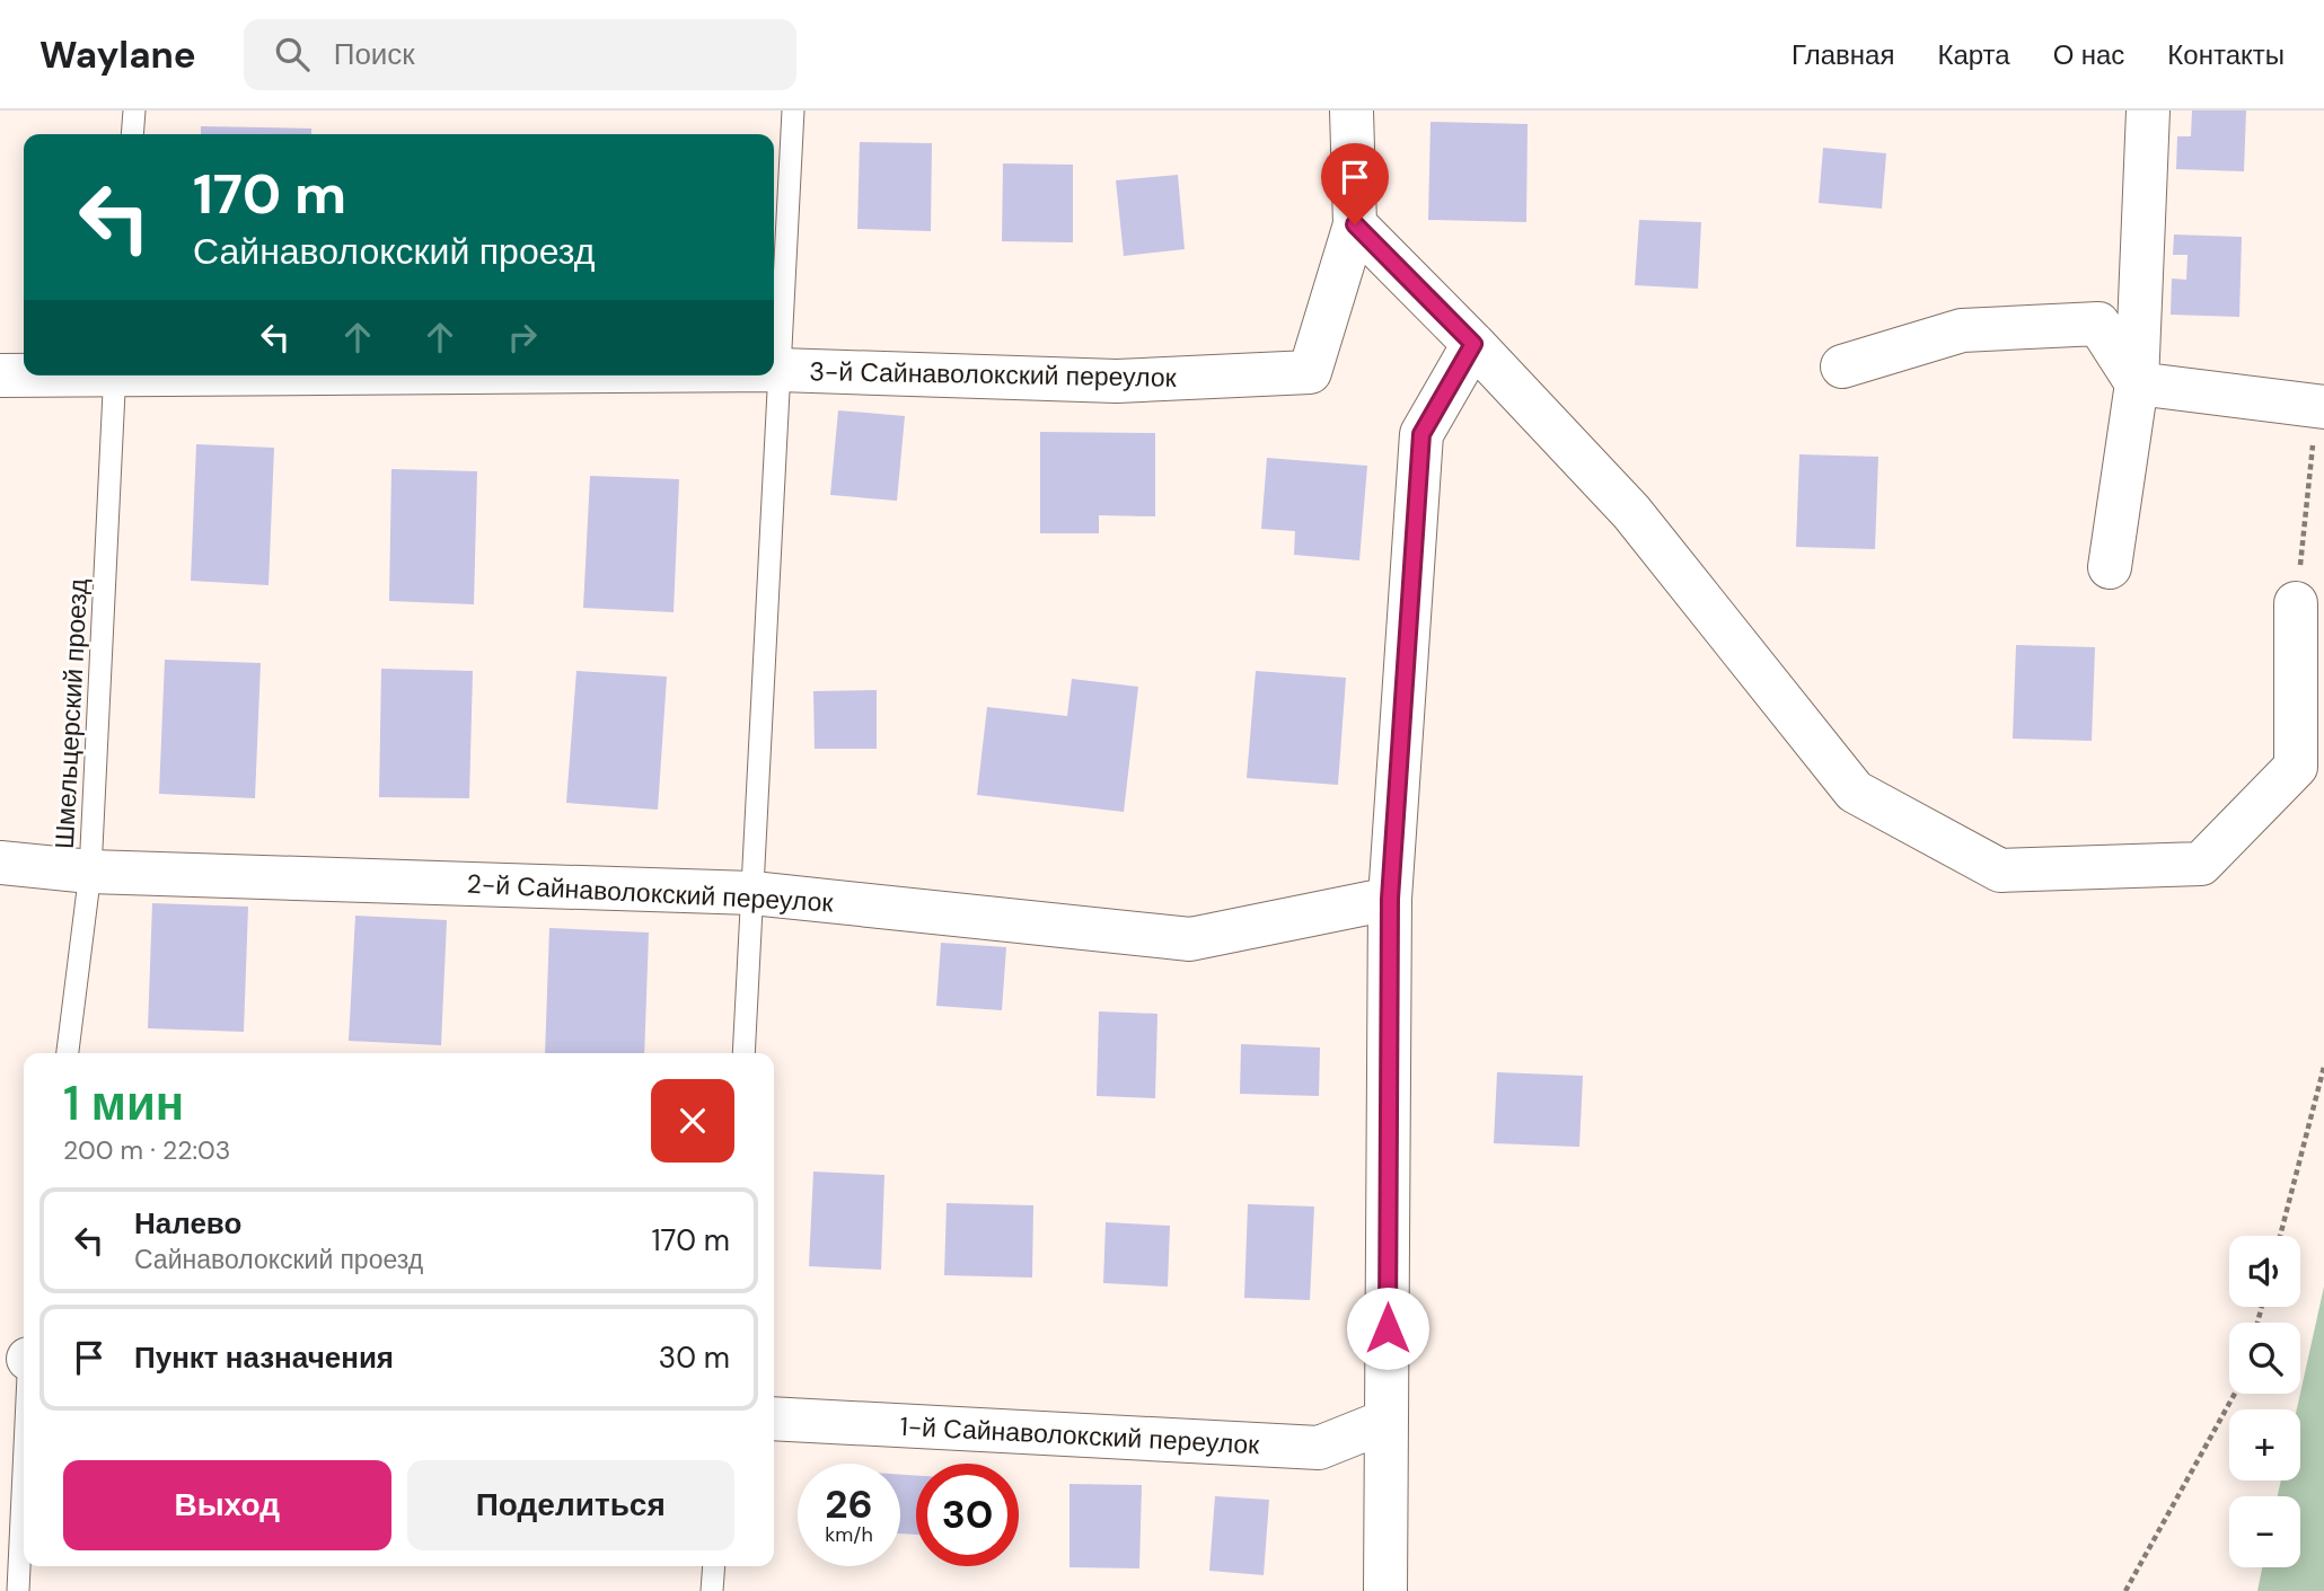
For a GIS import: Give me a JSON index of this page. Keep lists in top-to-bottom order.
{
  "streets": {
    "street": ["3-й Сайнаволокский переулок", "2-й Сайнаволокский переулок", "1-й Сайнаволокский переулок"],
    "lane": ["Шмельцерский проезд"]
  },
  "crossings": [
    ["Шмельцерский проезд", "2-й Сайнаволокский переулок"]
  ],
  "page": {
    "header": "Waylane",
    "search": "Поиск",
    "nav": [
      "Главная",
      "Карта",
      "О нас",
      "Контакты"
    ],
    "turn": ["170 m", "Сайнаволокский проезд"],
    "heading": ["1 мин", "200 m · 22:03"],
    "list": [
      {
        "name": "Налево",
        "note": "Сайнаволокский проезд",
        "value": "170 m"
      },
      {
        "name": "Пункт назначения",
        "value": "30 m"
      }
    ],
    "map_buttons": ["+", "−"],
    "buttons": ["Выход", "Поделиться"],
    "speed": "26 km/h",
    "limit": "30"
  }
}
